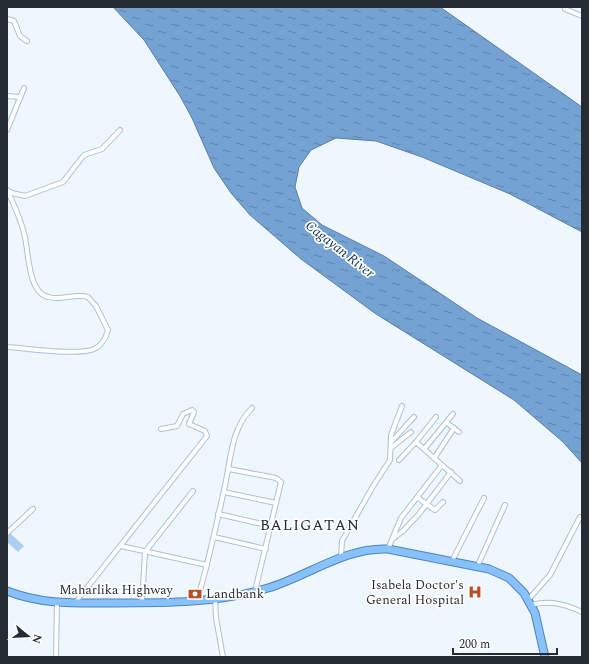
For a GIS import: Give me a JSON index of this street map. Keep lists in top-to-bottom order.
{
  "streets": {
    "highway": ["Maharlika Highway"]
  },
  "districts": ["BALIGATAN"],
  "water": ["Cagayan River"],
  "places": {
    "hospital": ["Isabela Doctor's General Hospital"],
    "bank": ["Landbank"]
  },
  "scale_bar": "200 m",
  "north": "right"
}
